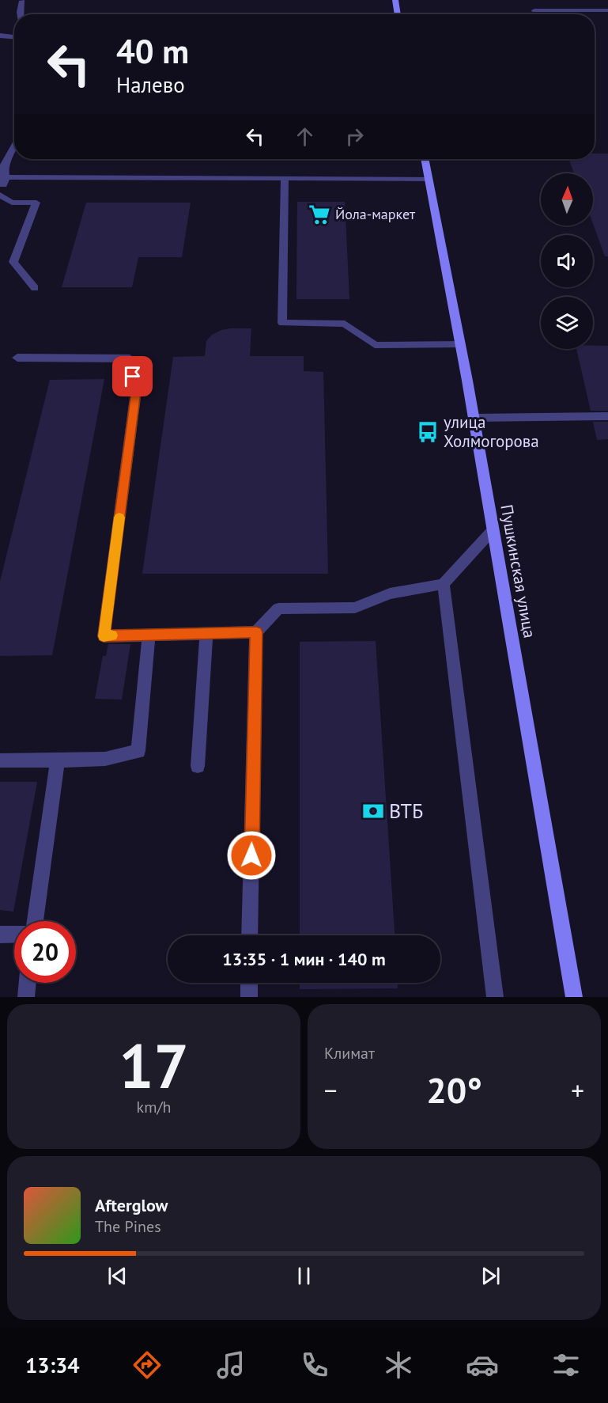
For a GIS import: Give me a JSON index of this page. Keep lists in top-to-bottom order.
{
  "streets": {
    "main road": ["Пушкинская улица"]
  },
  "places": {
    "supermarket": ["Йола-маркет"],
    "bus stop": ["улица Холмогорова"],
    "bank": ["ВТБ"]
  },
  "north": "top",
  "page": {
    "turn": ["40 m", "Налево"],
    "limit": "20",
    "trip": "13:35 · 1 мин · 140 m",
    "tile": [
      ["17", "km/h"],
      "Климат"
    ],
    "heat": ["−", "20°", "+"],
    "song": ["Afterglow", "The Pines"],
    "tabs": "13:34"
  }
}
